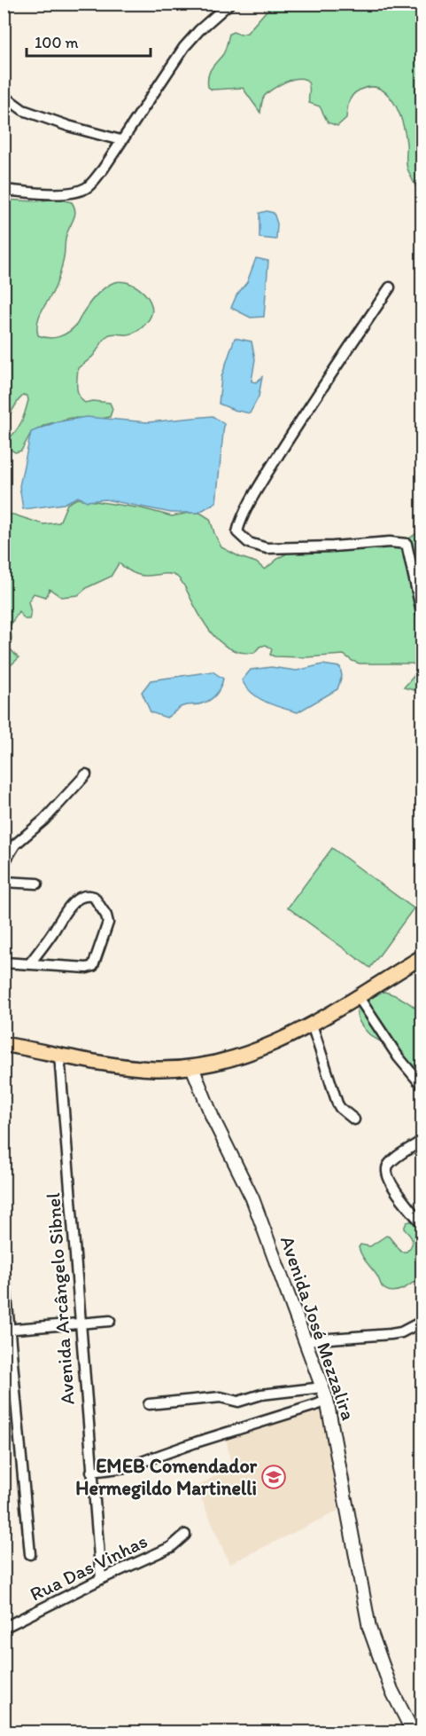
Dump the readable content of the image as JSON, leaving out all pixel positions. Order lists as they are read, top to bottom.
{
  "streets": {
    "main road": ["Avenida José Mezzalira"],
    "street": ["Avenida Arcângelo Sibnel", "Rua Das Vinhas"]
  },
  "crossings": [
    ["Avenida Arcângelo Sibnel", "Rua Das Vinhas"]
  ],
  "places": {
    "school or university": ["EMEB Comendador Hermegildo Martinelli"]
  },
  "scale_bar": "100 m"
}
